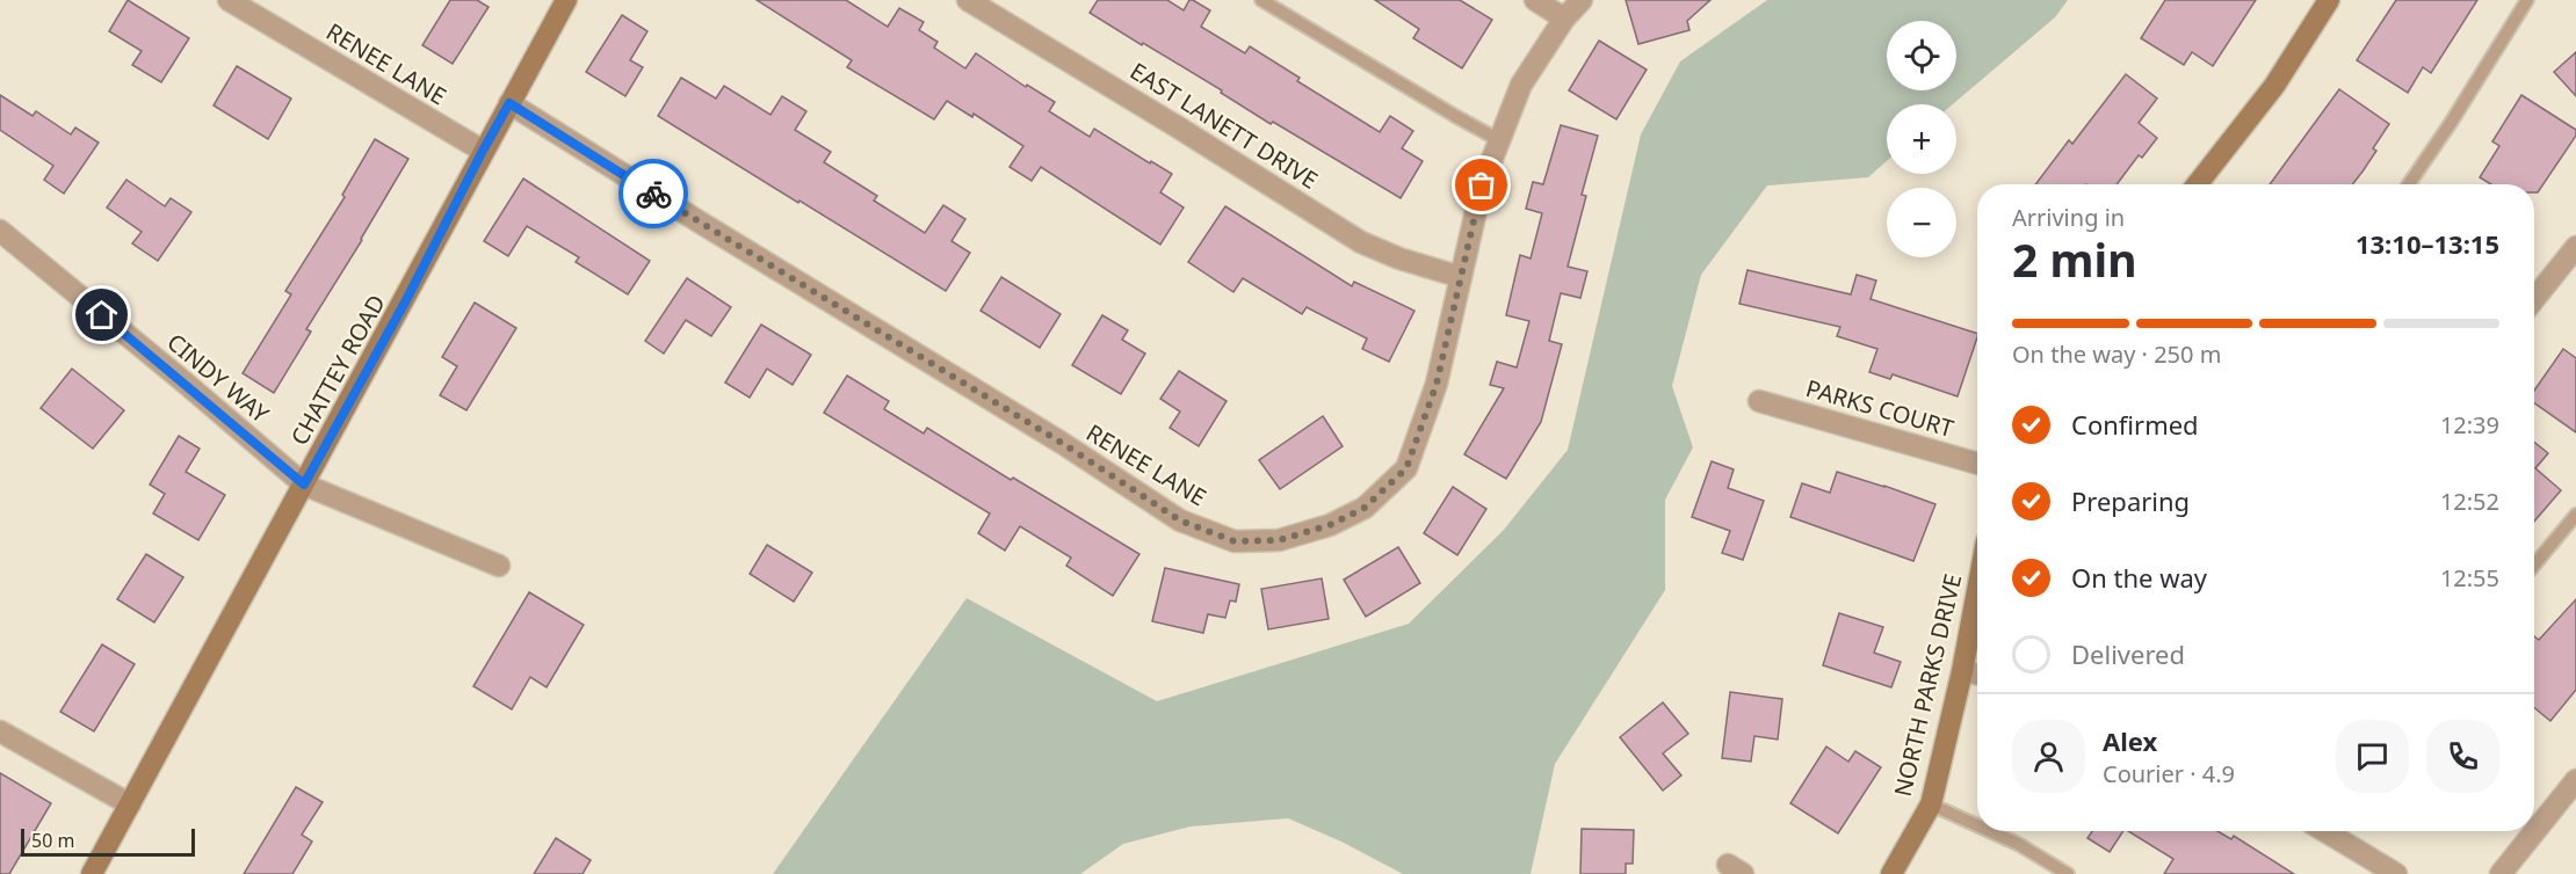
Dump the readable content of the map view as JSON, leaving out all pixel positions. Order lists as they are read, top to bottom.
{
  "streets": {
    "street": [
      "RENEE LANE",
      "EAST LANETT DRIVE",
      "CHATTEY ROAD",
      "CINDY WAY",
      "PARKS COURT",
      "NORTH PARKS DRIVE"
    ]
  },
  "crossings": [
    ["RENEE LANE", "EAST LANETT DRIVE"],
    ["RENEE LANE", "CHATTEY ROAD"],
    ["CHATTEY ROAD", "CINDY WAY"]
  ],
  "scale_bar": "50 m",
  "page": {
    "map_buttons": ["+", "−"],
    "heading": ["2 min", "Arriving in", "13:10–13:15"],
    "panel": ["Alex", "Courier · 4.9"],
    "bar": "On the way · 250 m",
    "list": [
      ["Confirmed", "12:39"],
      ["Preparing", "12:52"],
      ["On the way", "12:55"],
      "Delivered"
    ],
    "scale": "50 m"
  }
}
